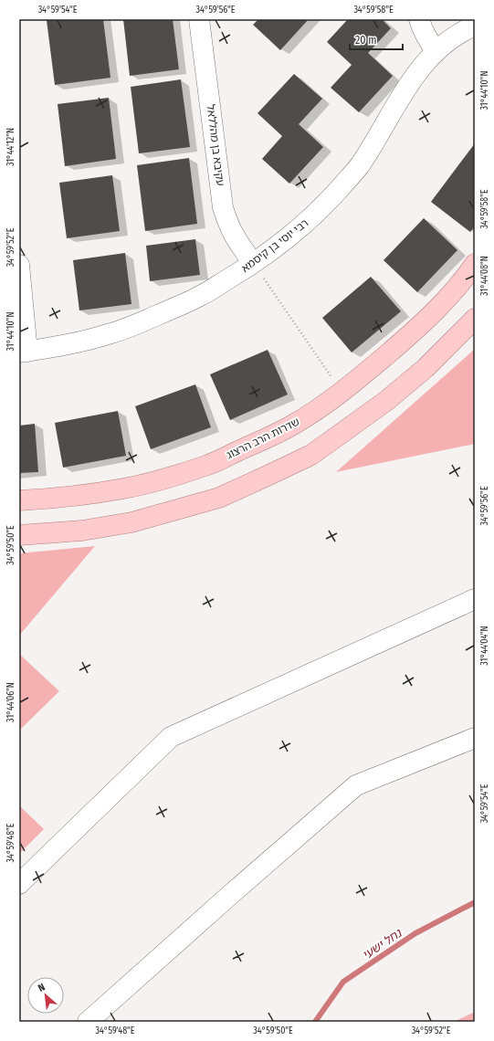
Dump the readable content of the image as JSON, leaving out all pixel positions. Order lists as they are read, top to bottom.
{
  "streets": {
    "main road": ["שדרות הרב הרצוג"],
    "street": ["עקיבא בן מהללאל", "רבי יוסי בן קיסמא"]
  },
  "crossings": [
    ["עקיבא בן מהללאל", "רבי יוסי בן קיסמא"]
  ],
  "water": ["נחל ישעי"],
  "scale_bar": "20 m",
  "north": "top left",
  "coordinates": [
    "34°59'54\"E",
    "34°59'56\"E",
    "34°59'58\"E",
    "31°44'10\"N",
    "31°44'12\"N",
    "34°59'52\"E",
    "31°44'08\"N",
    "34°59'50\"E",
    "31°44'04\"N",
    "31°44'06\"N",
    "34°59'48\"E"
  ]
}
